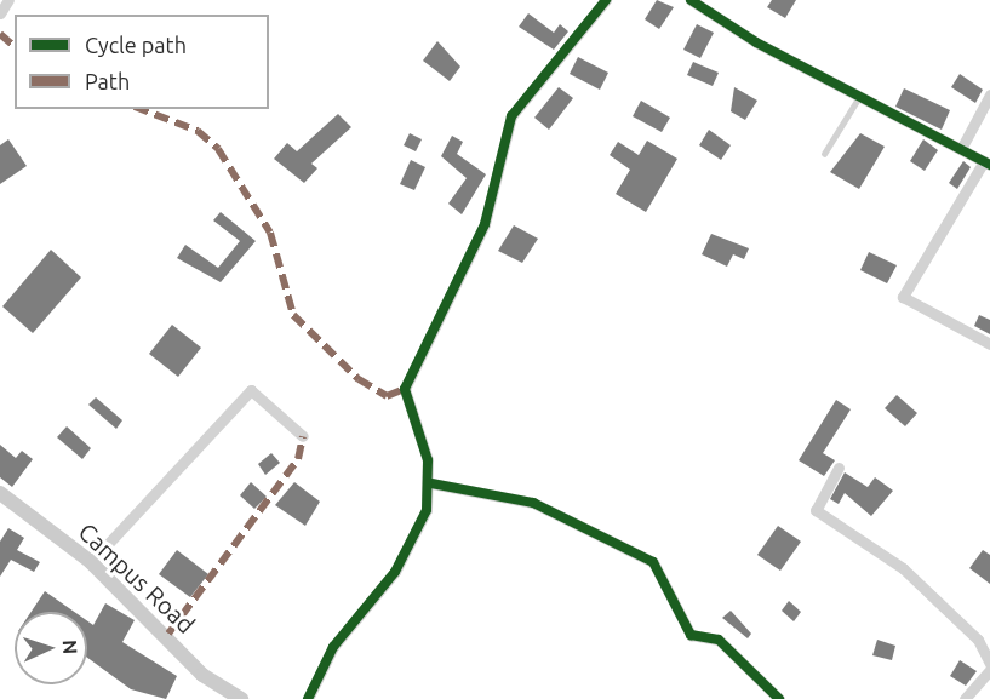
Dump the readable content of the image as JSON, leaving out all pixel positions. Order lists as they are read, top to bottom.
{
  "streets": {
    "street": ["Campus Road"]
  },
  "legend": ["Cycle path", "Path"],
  "north": "right"
}
